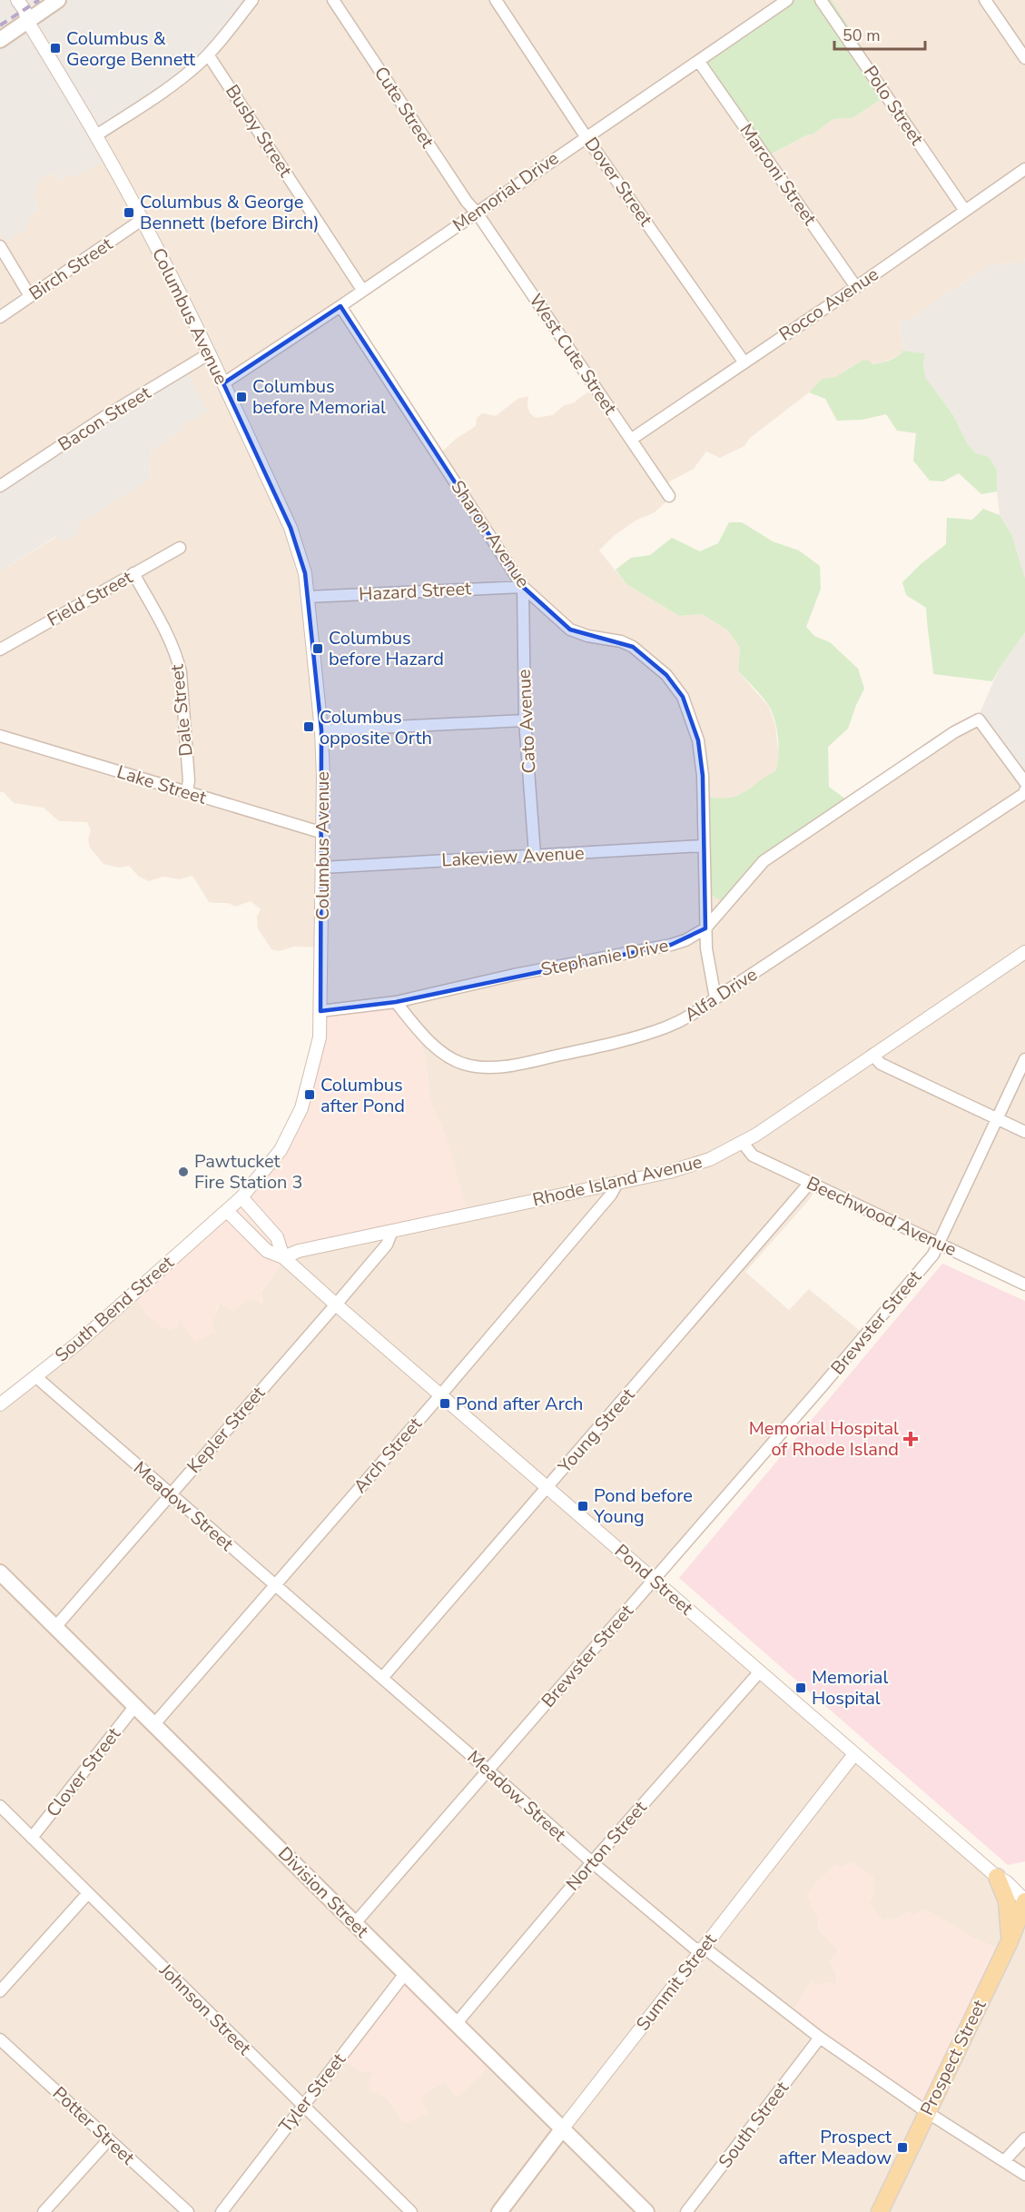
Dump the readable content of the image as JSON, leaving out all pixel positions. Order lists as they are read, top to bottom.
{
  "streets": {
    "main road": ["Division Street", "Summit Street", "Prospect Street"],
    "street": [
      "Polo Street",
      "Cute Street",
      "Busby Street",
      "Marconi Street",
      "Dover Street",
      "Memorial Drive",
      "Birch Street",
      "Rocco Avenue",
      "Columbus Avenue",
      "West Cute Street",
      "Bacon Street",
      "Sharon Avenue",
      "Hazard Street",
      "Field Street",
      "Dale Street",
      "Cato Avenue",
      "Lake Street",
      "Lakeview Avenue",
      "Stephanie Drive",
      "Alfa Drive",
      "Rhode Island Avenue",
      "Beechwood Avenue",
      "South Bend Street",
      "Brewster Street",
      "Kepler Street",
      "Young Street",
      "Arch Street",
      "Meadow Street",
      "Pond Street",
      "Clover Street",
      "Norton Street",
      "Johnson Street",
      "Tyler Street",
      "South Street",
      "Potter Street"
    ]
  },
  "crossings": [
    ["Polo Street", "Rocco Avenue"],
    ["Cute Street", "Memorial Drive"],
    ["Cute Street", "West Cute Street"],
    ["Busby Street", "Memorial Drive"],
    ["Marconi Street", "Memorial Drive"],
    ["Marconi Street", "Rocco Avenue"],
    ["Dover Street", "Memorial Drive"],
    ["Dover Street", "Rocco Avenue"],
    ["Memorial Drive", "Columbus Avenue"],
    ["Memorial Drive", "West Cute Street"],
    ["Memorial Drive", "Sharon Avenue"],
    ["Birch Street", "Columbus Avenue"],
    ["Rocco Avenue", "West Cute Street"],
    ["Columbus Avenue", "Bacon Street"],
    ["Columbus Avenue", "Hazard Street"],
    ["Columbus Avenue", "Lake Street"],
    ["Columbus Avenue", "Lakeview Avenue"],
    ["Columbus Avenue", "Stephanie Drive"],
    ["Columbus Avenue", "South Bend Street"],
    ["Columbus Avenue", "Pond Street"],
    ["Sharon Avenue", "Hazard Street"],
    ["Sharon Avenue", "Cato Avenue"],
    ["Sharon Avenue", "Lakeview Avenue"],
    ["Sharon Avenue", "Stephanie Drive"],
    ["Sharon Avenue", "Alfa Drive"],
    ["Hazard Street", "Cato Avenue"],
    ["Field Street", "Dale Street"],
    ["Dale Street", "Lake Street"],
    ["Cato Avenue", "Lakeview Avenue"],
    ["Stephanie Drive", "Alfa Drive"],
    ["Rhode Island Avenue", "Beechwood Avenue"],
    ["Rhode Island Avenue", "Kepler Street"],
    ["Rhode Island Avenue", "Arch Street"],
    ["Rhode Island Avenue", "Pond Street"],
    ["Beechwood Avenue", "Brewster Street"],
    ["Beechwood Avenue", "Young Street"],
    ["South Bend Street", "Meadow Street"],
    ["South Bend Street", "Pond Street"],
    ["Brewster Street", "Meadow Street"],
    ["Brewster Street", "Pond Street"],
    ["Brewster Street", "Division Street"],
    ["Kepler Street", "Meadow Street"],
    ["Kepler Street", "Pond Street"],
    ["Kepler Street", "Division Street"],
    ["Young Street", "Meadow Street"],
    ["Young Street", "Pond Street"],
    ["Arch Street", "Meadow Street"],
    ["Arch Street", "Pond Street"],
    ["Arch Street", "Division Street"],
    ["Meadow Street", "Norton Street"],
    ["Meadow Street", "Summit Street"],
    ["Meadow Street", "Prospect Street"],
    ["Meadow Street", "South Street"],
    ["Pond Street", "Norton Street"],
    ["Pond Street", "Summit Street"],
    ["Pond Street", "Prospect Street"],
    ["Clover Street", "Division Street"],
    ["Clover Street", "Johnson Street"],
    ["Norton Street", "Division Street"],
    ["Division Street", "Summit Street"],
    ["Division Street", "Tyler Street"],
    ["Johnson Street", "Tyler Street"]
  ],
  "places": {
    "transit": [
      "Columbus & George Bennett",
      "Columbus & George Bennett (before Birch)",
      "Columbus before Memorial",
      "Columbus before Hazard",
      "Columbus opposite Orth",
      "Columbus after Pond",
      "Pond after Arch",
      "Pond before Young",
      "Memorial Hospital",
      "Prospect after Meadow"
    ],
    "other": ["Pawtucket Fire Station 3"],
    "health": ["Memorial Hospital of Rhode Island"]
  },
  "scale_bar": "50 m"
}
